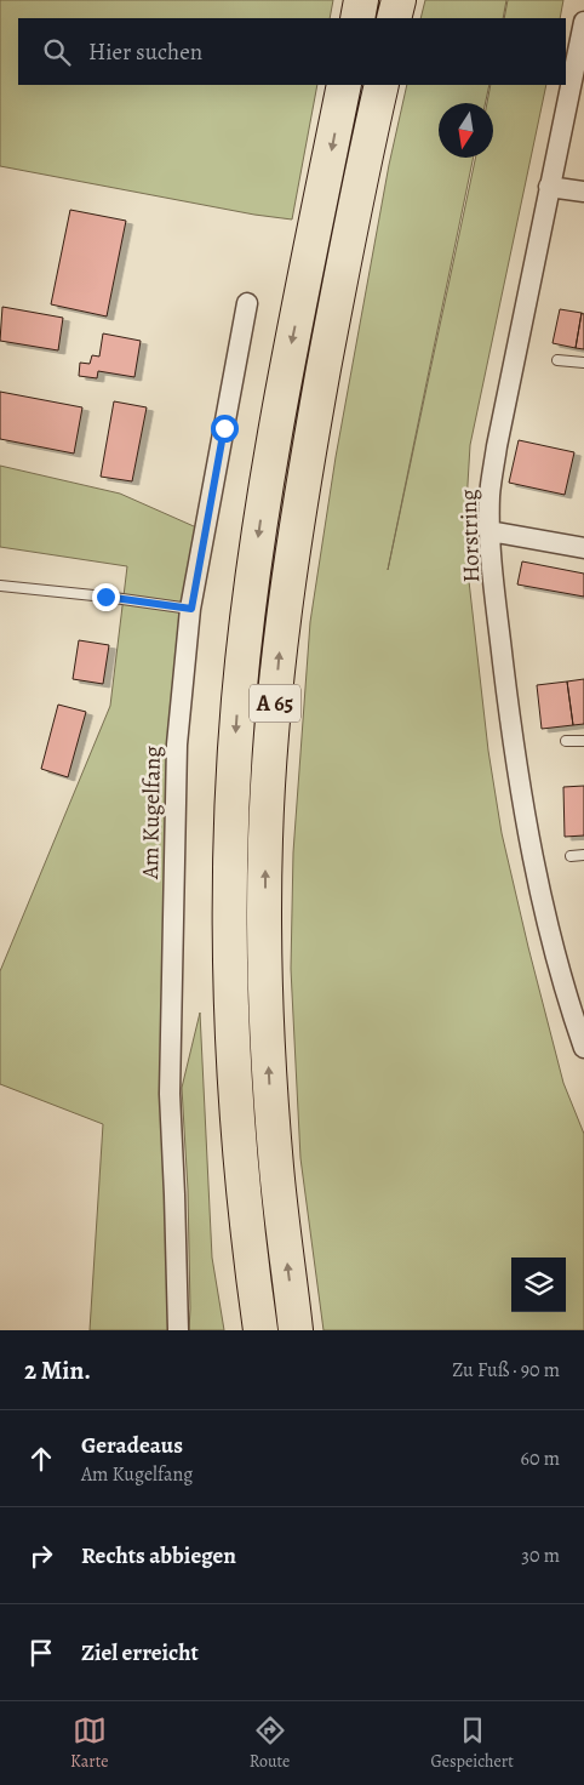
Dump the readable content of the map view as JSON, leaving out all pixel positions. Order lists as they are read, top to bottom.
{
  "streets": {
    "highway": ["A 65"],
    "street": ["Horstring", "Am Kugelfang"]
  },
  "north": "bottom",
  "page": {
    "search": "Hier suchen",
    "heading": ["2 Min.", "Zu Fuß · 90 m"],
    "list": [
      ["Geradeaus", "Am Kugelfang", "60 m"],
      ["Rechts abbiegen", "30 m"],
      "Ziel erreicht"
    ],
    "nav": ["Karte", "Route", "Gespeichert"]
  }
}
